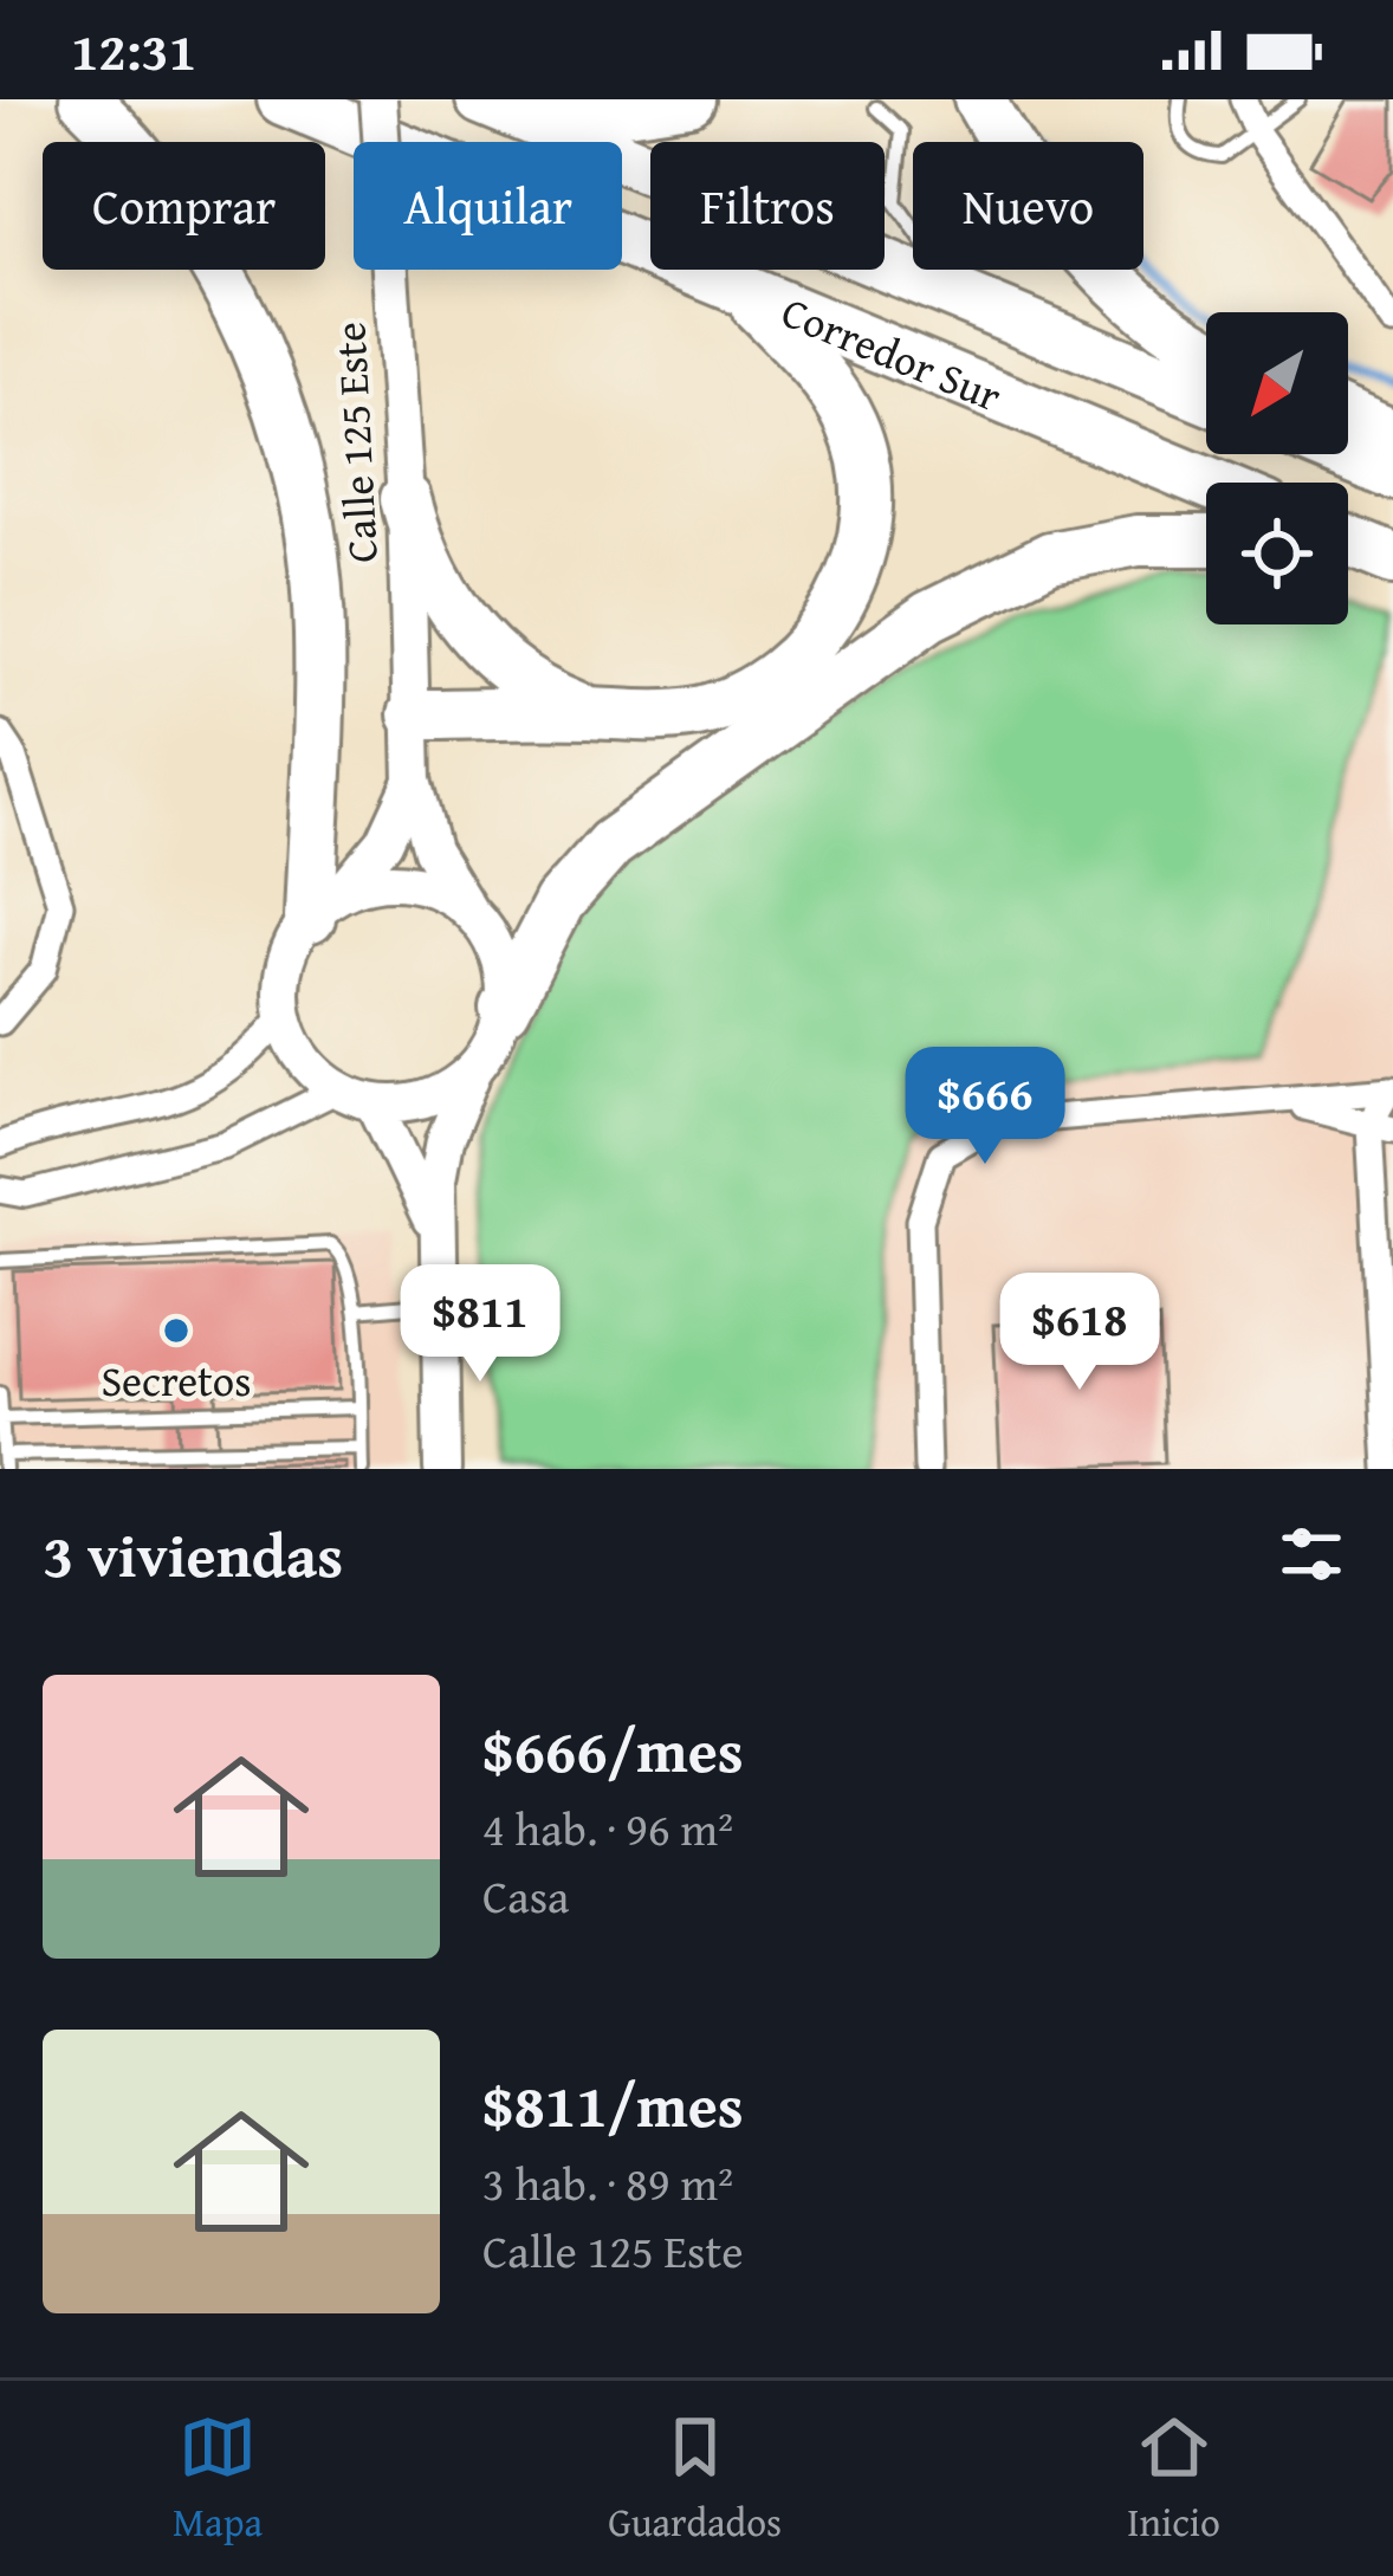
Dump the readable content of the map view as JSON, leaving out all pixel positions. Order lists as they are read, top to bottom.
{
  "streets": {
    "highway": ["Corredor Sur"],
    "main road": ["Calle 125 Este"]
  },
  "places": ["Secretos"],
  "north": "bottom left",
  "page": {
    "status": "12:31",
    "chip": [
      "Comprar",
      "Alquilar",
      "Filtros",
      "Nuevo"
    ],
    "price": ["$666", "$811", "$618"],
    "heading": "3 viviendas",
    "list": [
      {
        "name": "$666/mes",
        "note": "4 hab. · 96 m² · Casa"
      },
      {
        "name": "$811/mes",
        "note": "3 hab. · 89 m² · Calle 125 Este"
      }
    ],
    "tabs": ["Mapa", "Guardados", "Inicio"]
  }
}
